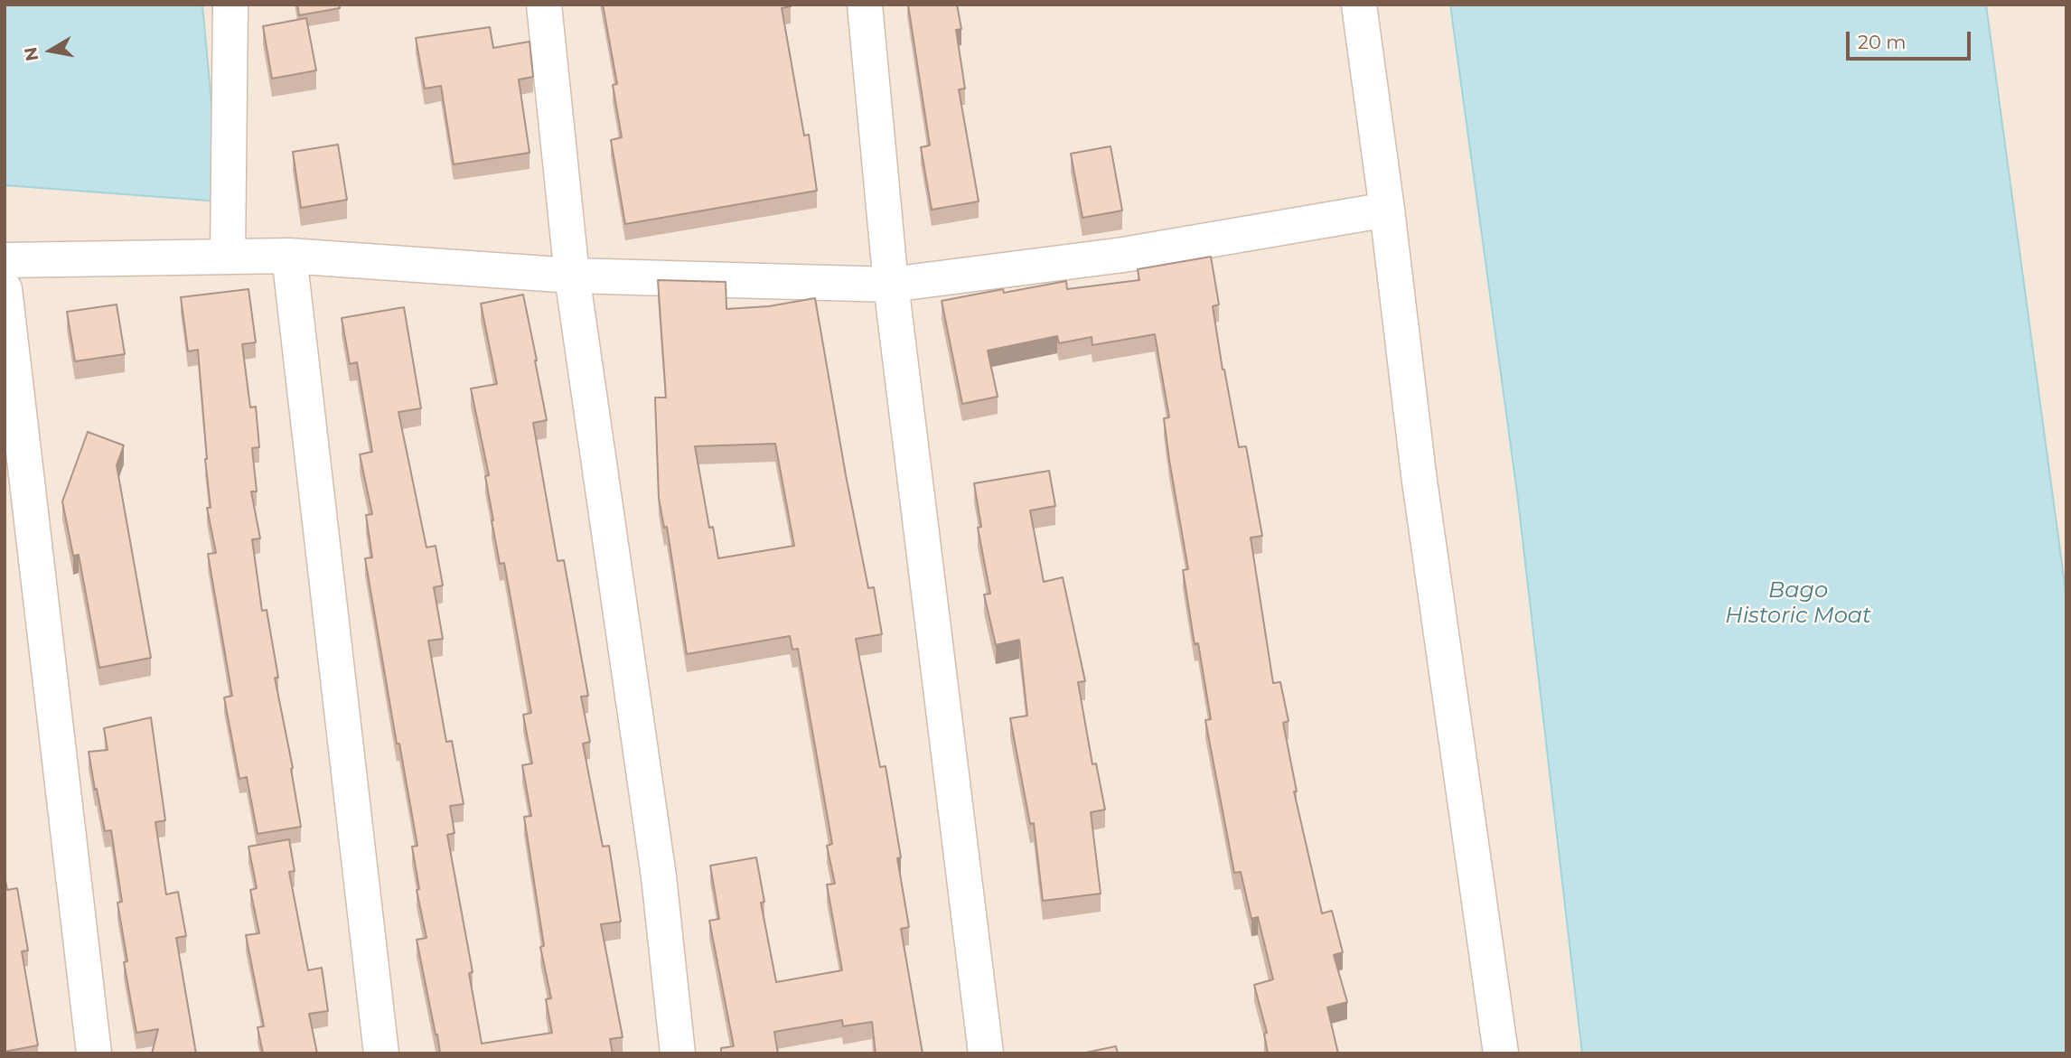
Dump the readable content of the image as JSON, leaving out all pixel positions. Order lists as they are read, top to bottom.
{
  "water": ["Bago Historic Moat"],
  "scale_bar": "20 m",
  "north": "left"
}
